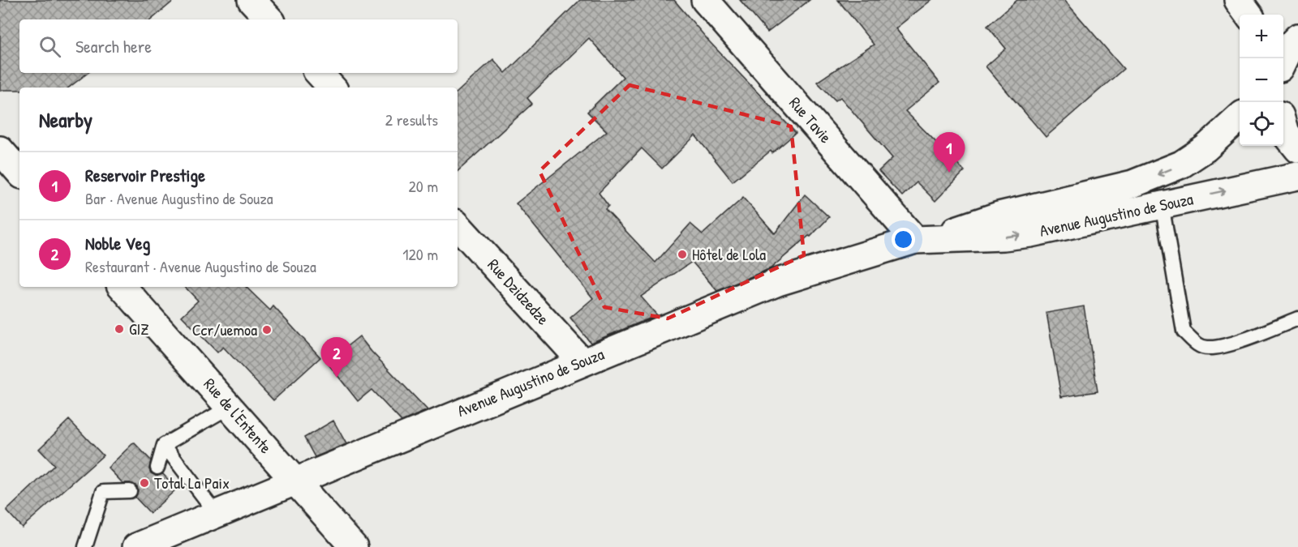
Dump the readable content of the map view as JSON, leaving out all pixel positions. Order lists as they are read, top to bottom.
{
  "streets": {
    "main road": [
      "Rue Tavie",
      "Avenue Augustino de Souza",
      "Rue Dzidzedze",
      "Rue de l'Entente"
    ]
  },
  "crossings": [
    ["Rue Tavie", "Avenue Augustino de Souza"],
    ["Avenue Augustino de Souza", "Rue Dzidzedze"],
    ["Avenue Augustino de Souza", "Rue de l'Entente"]
  ],
  "places": [
    "Hôtel de Lola",
    "GIZ",
    "Ccr/uemoa",
    "Total La Paix"
  ],
  "page": {
    "map_buttons": ["+", "−"],
    "search": "Search here",
    "heading": ["Nearby", "2 results"],
    "pins": ["1", "2"],
    "list": [
      {
        "mark": "1",
        "name": "Reservoir Prestige",
        "note": "Bar · Avenue Augustino de Souza",
        "value": "20 m"
      },
      {
        "mark": "2",
        "name": "Noble Veg",
        "note": "Restaurant · Avenue Augustino de Souza",
        "value": "120 m"
      }
    ]
  }
}
